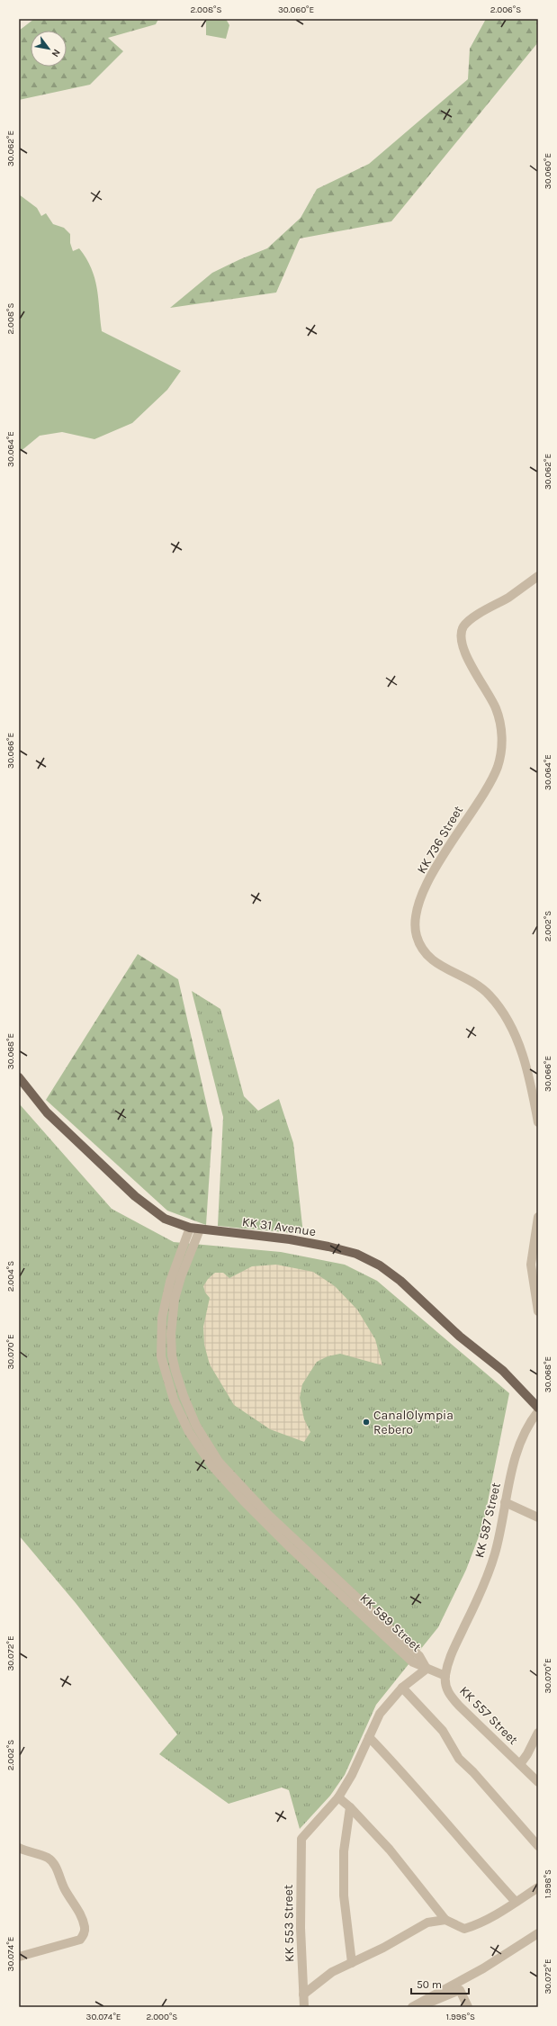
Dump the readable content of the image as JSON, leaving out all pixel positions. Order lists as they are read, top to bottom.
{
  "streets": {
    "main road": ["KK 31 Avenue"],
    "street": [
      "KK 736 Street",
      "KK 587 Street",
      "KK 589 Street",
      "KK 557 Street",
      "KK 553 Street"
    ]
  },
  "crossings": [
    ["KK 31 Avenue", "KK 589 Street"],
    ["KK 587 Street", "KK 557 Street"]
  ],
  "places": ["CanalOlympia Rebero"],
  "scale_bar": "50 m",
  "north": "bottom right",
  "coordinates": [
    "2.008°S",
    "30.060°E",
    "2.006°S",
    "30.062°E",
    "30.064°E",
    "30.066°E",
    "2.002°S",
    "30.068°E",
    "2.004°S",
    "30.070°E",
    "30.072°E",
    "1.998°S",
    "30.074°E",
    "2.000°S"
  ]
}
